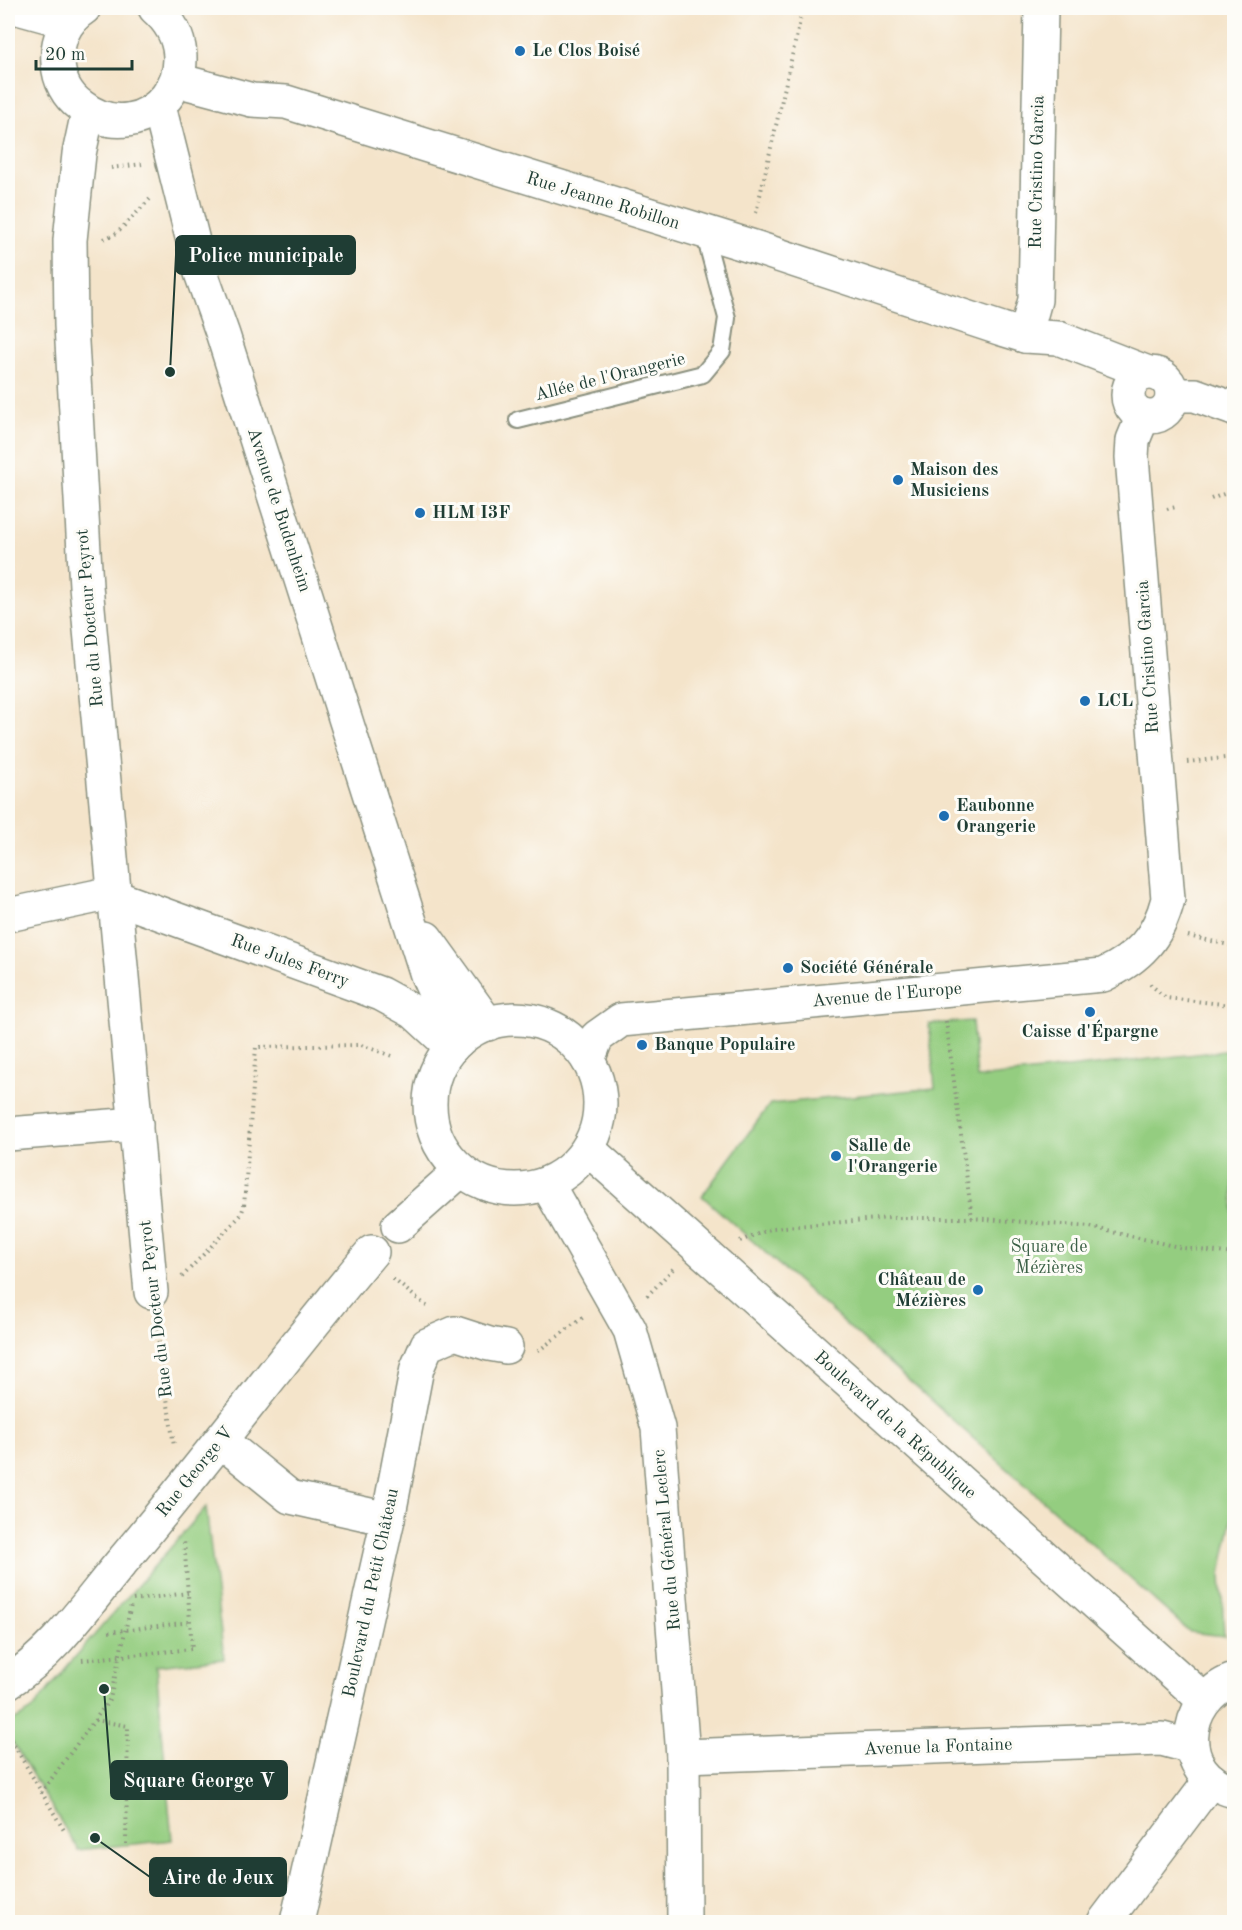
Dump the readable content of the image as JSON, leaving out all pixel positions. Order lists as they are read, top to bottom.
{
  "streets": {
    "street": [
      "Rue Cristino Garcia",
      "Rue Jeanne Robillon",
      "Avenue de Budenheim",
      "Rue du Docteur Peyrot",
      "Rue Jules Ferry",
      "Avenue de l'Europe",
      "Boulevard de la République",
      "Rue George V",
      "Rue du Général Leclerc",
      "Boulevard du Petit Château",
      "Avenue la Fontaine"
    ],
    "lane": ["Allée de l'Orangerie"]
  },
  "crossings": [
    ["Rue Cristino Garcia", "Rue Jeanne Robillon"],
    ["Rue Cristino Garcia", "Avenue de l'Europe"],
    ["Rue Jeanne Robillon", "Allée de l'Orangerie"],
    ["Rue Jeanne Robillon", "Avenue de Budenheim"],
    ["Avenue de Budenheim", "Rue Jules Ferry"],
    ["Avenue de Budenheim", "Avenue de l'Europe"],
    ["Avenue de Budenheim", "Boulevard de la République"],
    ["Avenue de Budenheim", "Rue du Général Leclerc"],
    ["Rue du Docteur Peyrot", "Rue Jules Ferry"],
    ["Rue du Docteur Peyrot", "Rue George V"],
    ["Rue Jules Ferry", "Avenue de l'Europe"],
    ["Rue Jules Ferry", "Boulevard de la République"],
    ["Rue Jules Ferry", "Rue du Général Leclerc"],
    ["Avenue de l'Europe", "Boulevard de la République"],
    ["Avenue de l'Europe", "Rue du Général Leclerc"],
    ["Boulevard de la République", "Rue du Général Leclerc"],
    ["Rue du Général Leclerc", "Avenue la Fontaine"]
  ],
  "parks": ["Square de Mézières"],
  "places": [
    "Le Clos Boisé",
    "Police municipale",
    "Maison des Musiciens",
    "HLM I3F",
    "LCL",
    "Eaubonne Orangerie",
    "Société Générale",
    "Caisse d'Épargne",
    "Banque Populaire",
    "Salle de l'Orangerie",
    "Château de Mézières",
    "Square George V",
    "Aire de Jeux"
  ],
  "scale_bar": "20 m"
}
